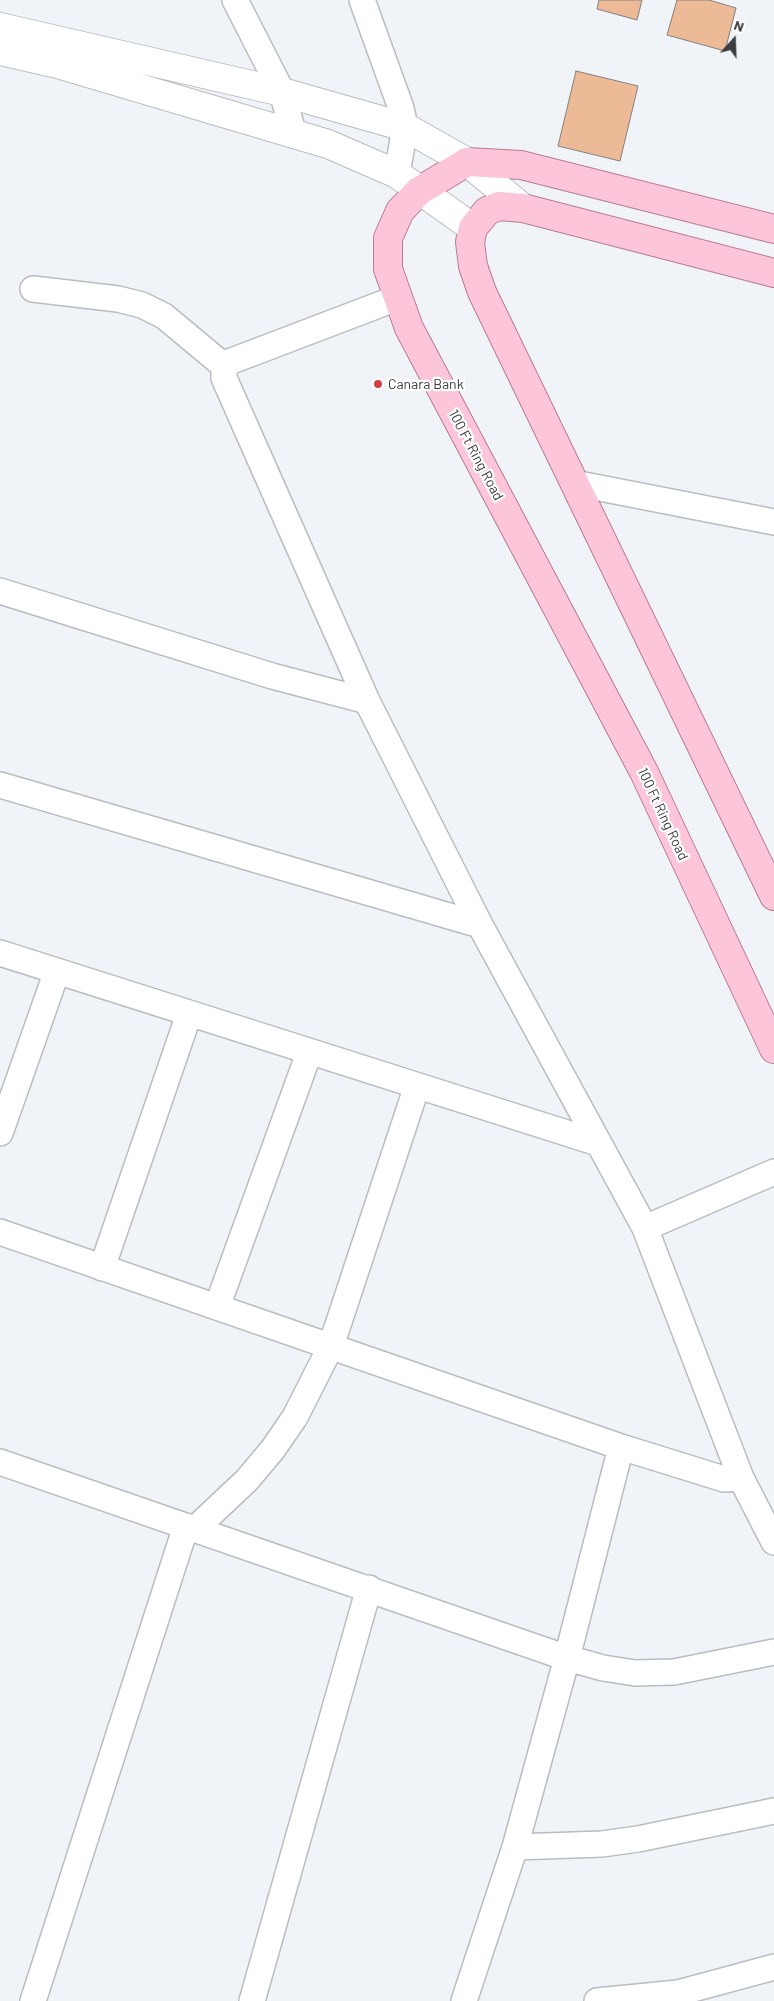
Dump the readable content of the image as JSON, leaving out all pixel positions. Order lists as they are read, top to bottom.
{
  "streets": {
    "main road": ["100 Ft Ring Road"]
  },
  "places": ["Canara Bank"],
  "north": "top"
}
